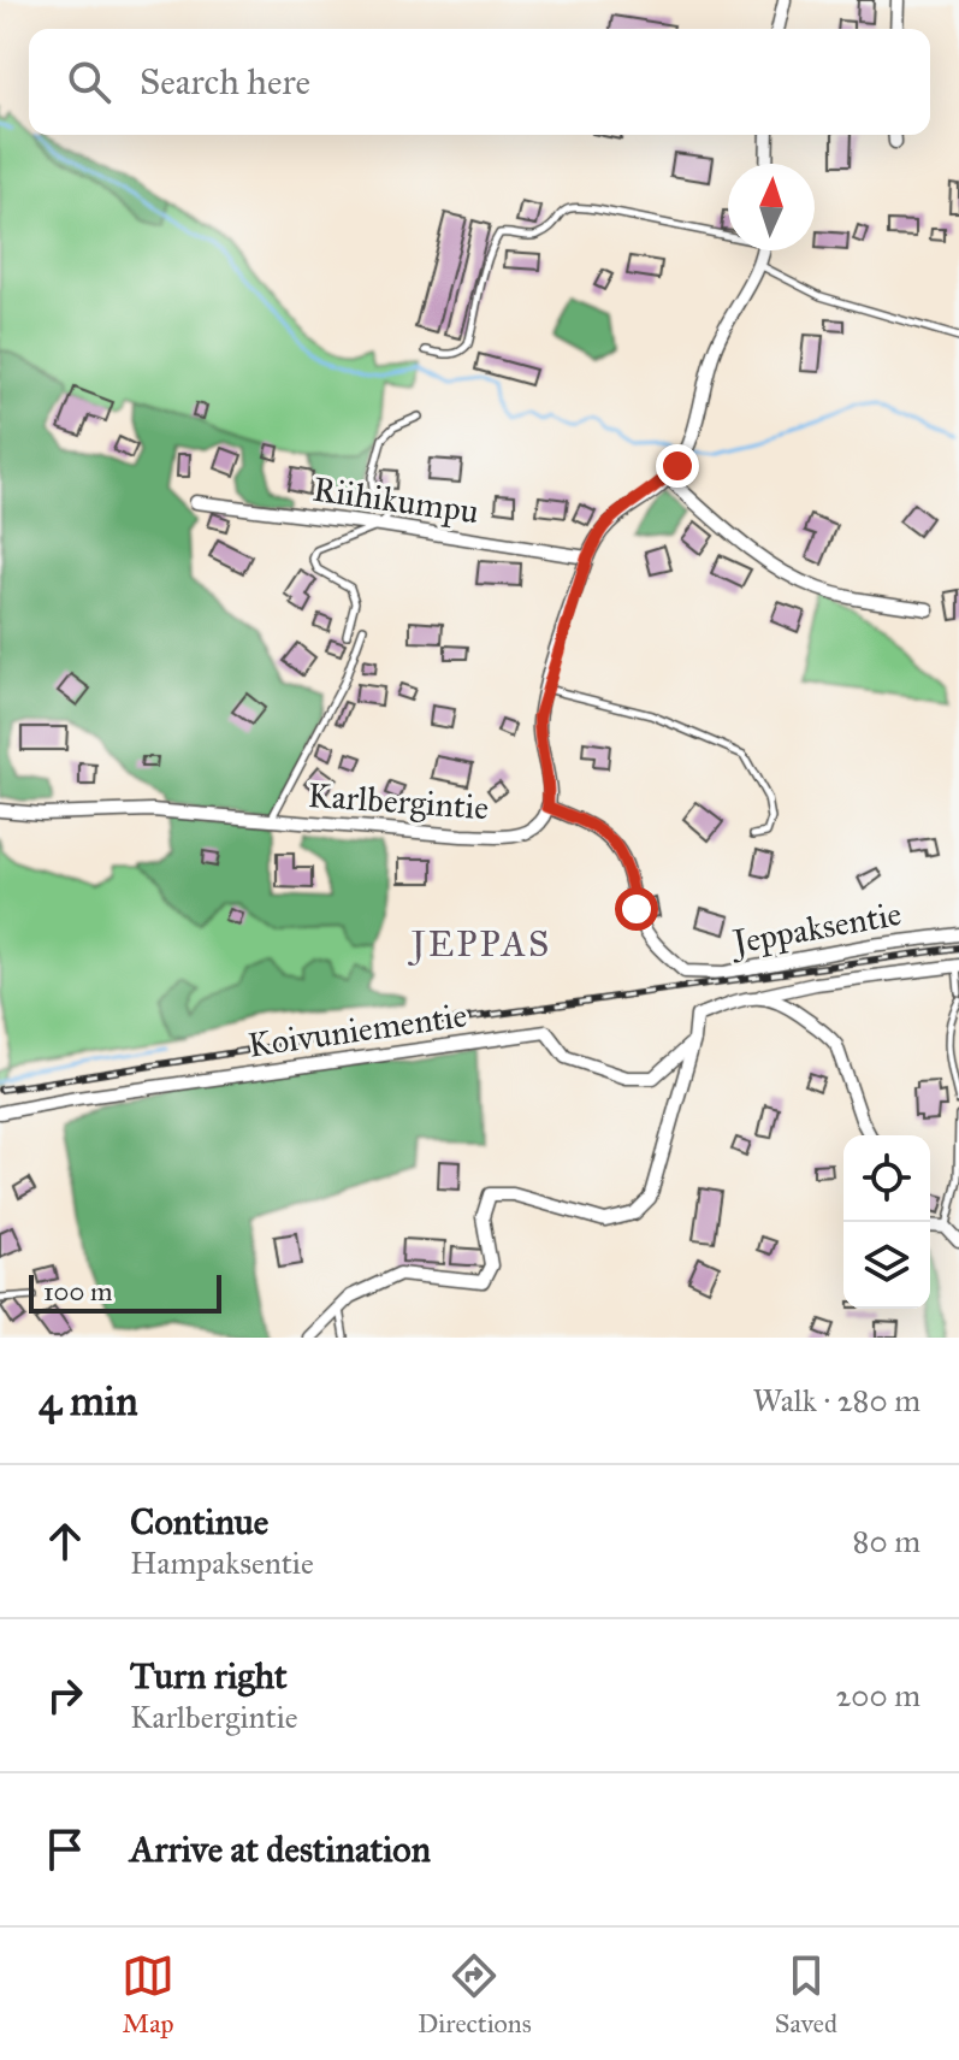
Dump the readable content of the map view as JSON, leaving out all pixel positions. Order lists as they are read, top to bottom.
{
  "streets": {
    "street": [
      "Riihikumpu",
      "Karlbergintie",
      "Jeppaksentie",
      "Koivuniementie"
    ]
  },
  "crossings": [
    ["Karlbergintie", "Jeppaksentie"]
  ],
  "districts": ["JEPPAS"],
  "scale_bar": "100 m",
  "north": "top",
  "page": {
    "search": "Search here",
    "scale": "100 m",
    "heading": ["4 min", "Walk · 280 m"],
    "list": [
      ["Continue", "Hampaksentie", "80 m"],
      ["Turn right", "Karlbergintie", "200 m"],
      "Arrive at destination"
    ],
    "nav": ["Map", "Directions", "Saved"]
  }
}
